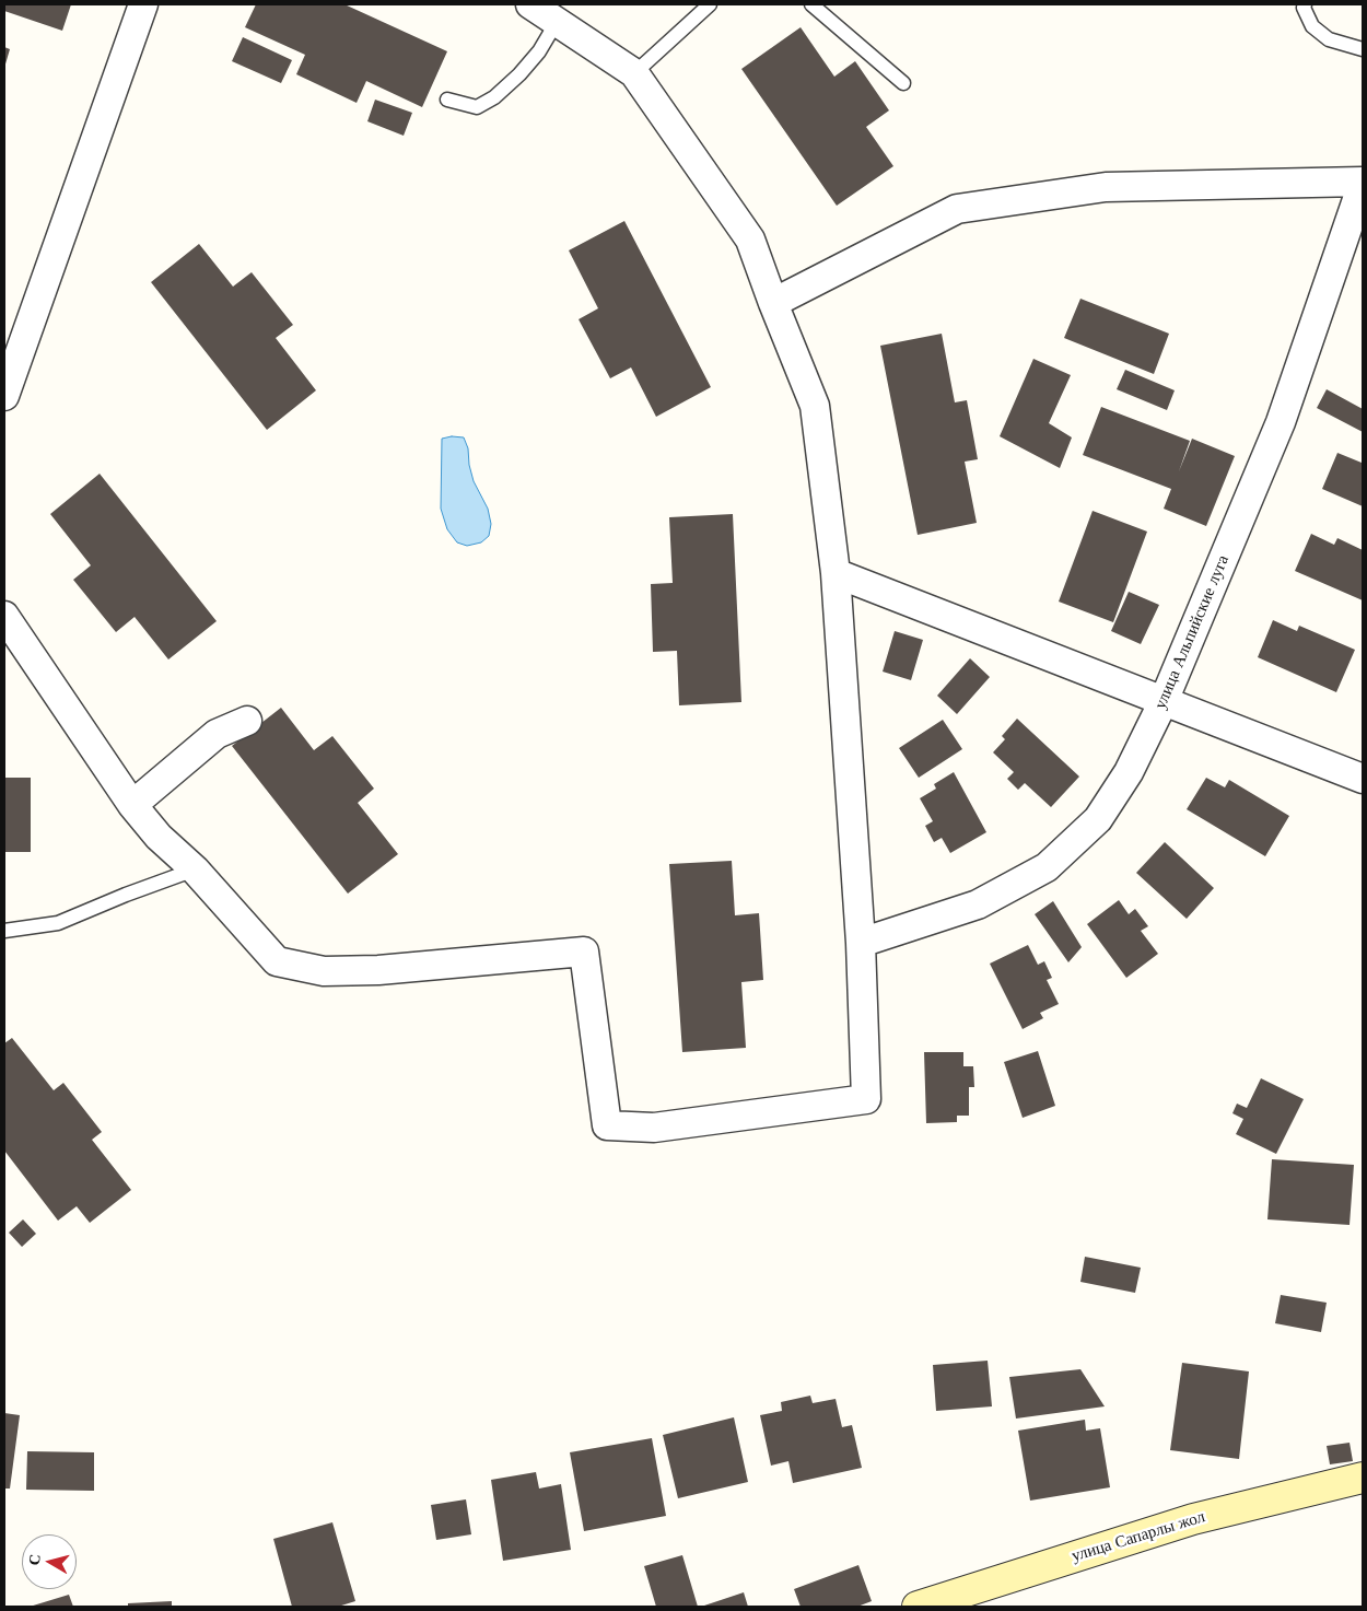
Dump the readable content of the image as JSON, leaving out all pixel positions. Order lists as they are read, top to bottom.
{
  "streets": {
    "street": ["улица Альпийские луга", "улица Сапарлы жол"]
  },
  "north": "left"
}
